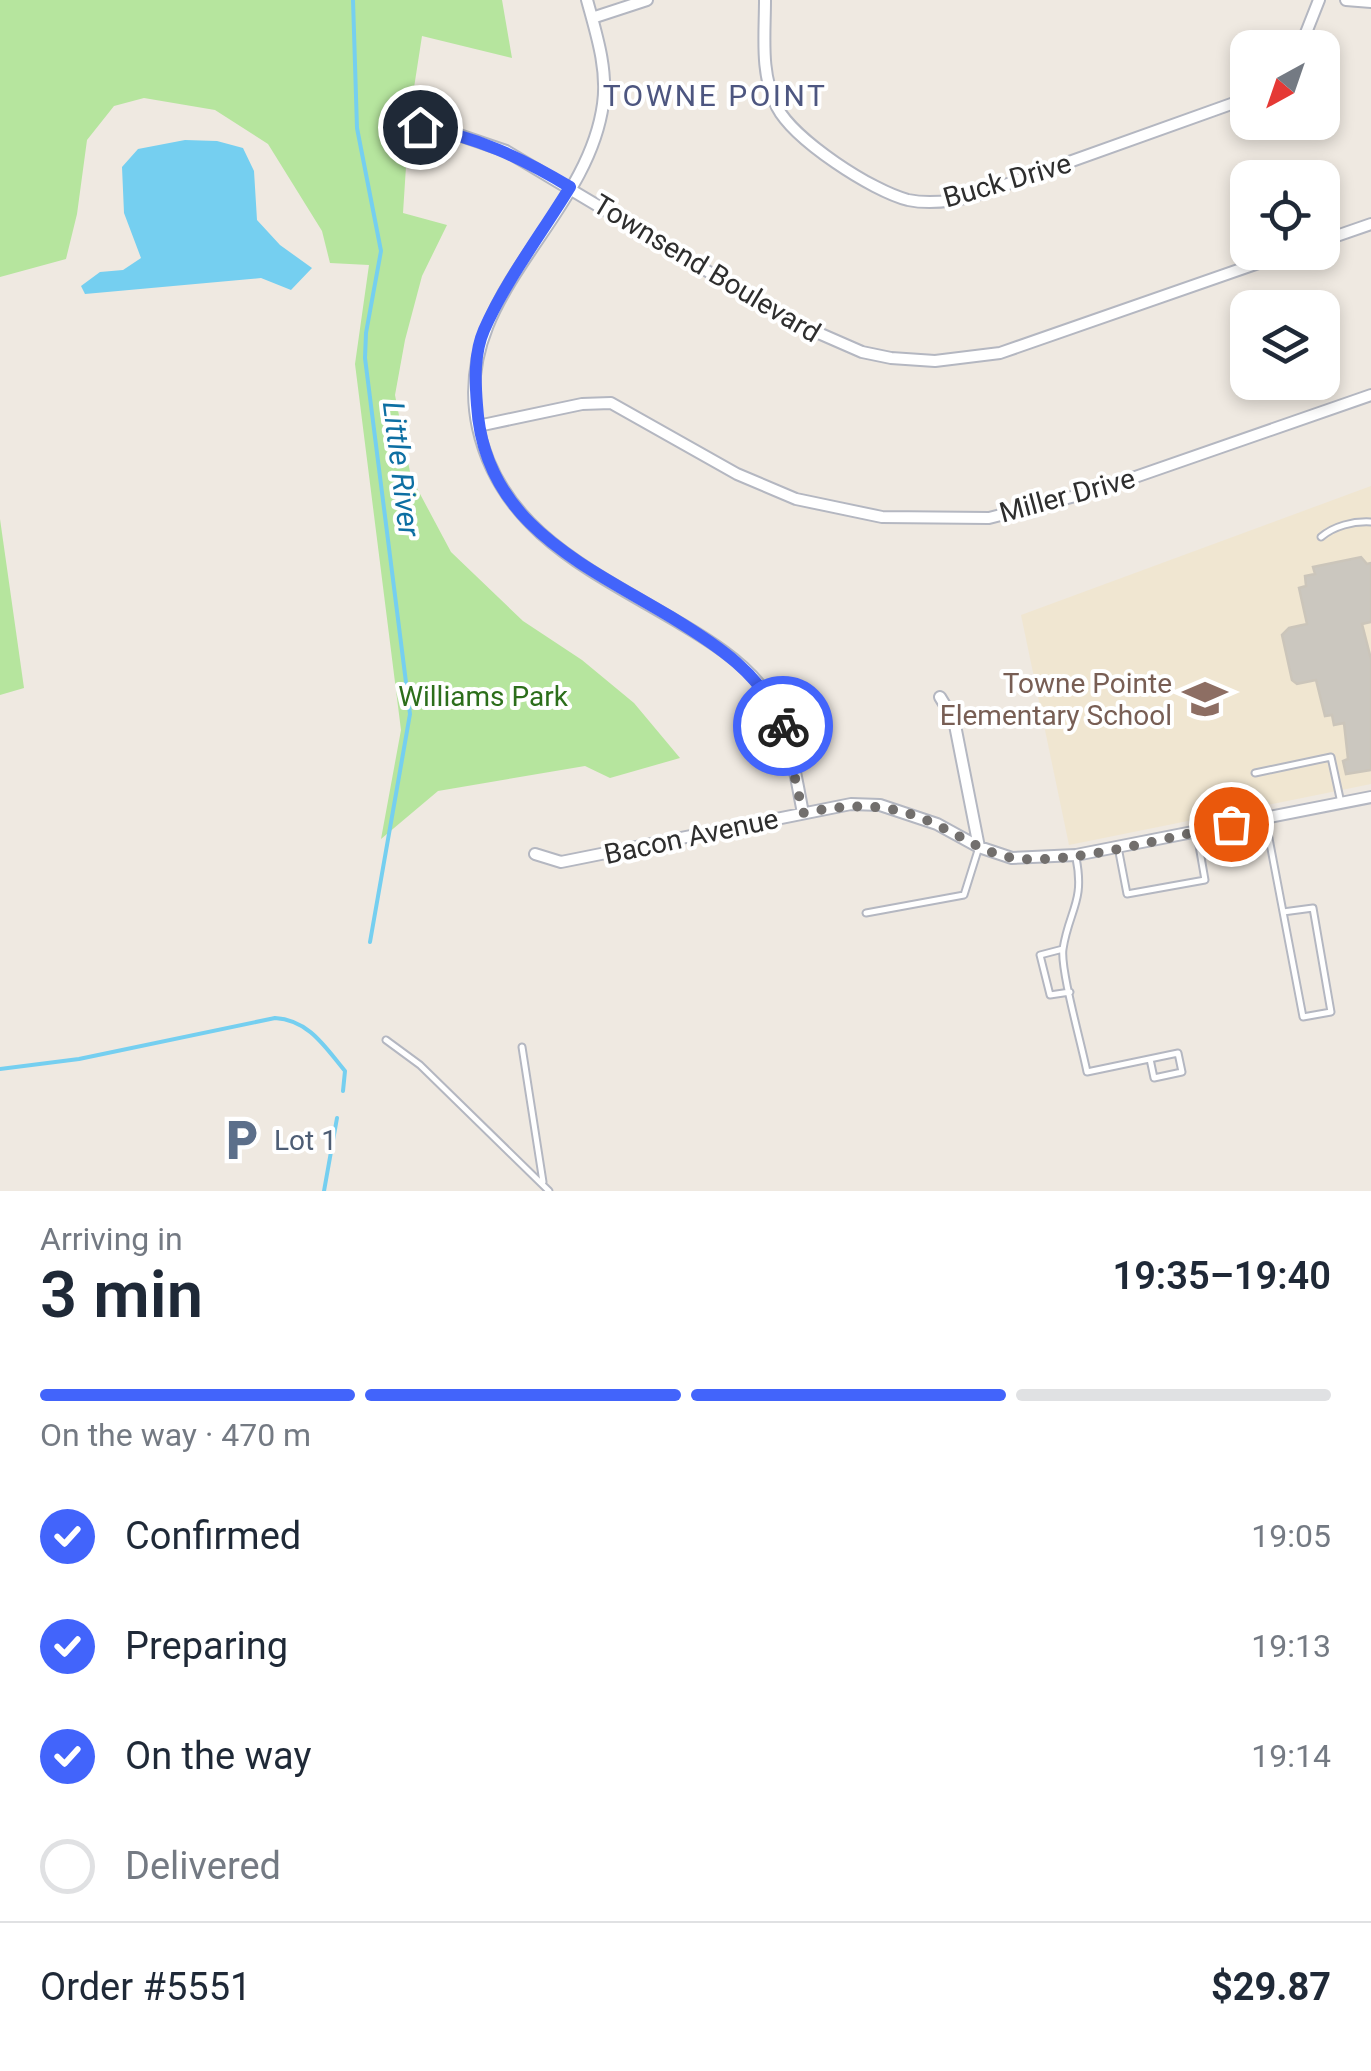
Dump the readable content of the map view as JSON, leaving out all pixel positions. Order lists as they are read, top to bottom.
{
  "streets": {
    "street": [
      "Buck Drive",
      "Townsend Boulevard",
      "Miller Drive",
      "Bacon Avenue"
    ]
  },
  "districts": ["TOWNE POINT"],
  "water": ["Little River"],
  "parks": ["Williams Park"],
  "places": {
    "school or university": ["Towne Pointe Elementary School"],
    "parking": ["Lot 1"]
  },
  "north": "bottom left",
  "page": {
    "heading": ["3 min", "Arriving in", "19:35–19:40"],
    "panel": ["Order #5551", "$29.87"],
    "bar": "On the way · 470 m",
    "list": [
      ["Confirmed", "19:05"],
      ["Preparing", "19:13"],
      ["On the way", "19:14"],
      "Delivered"
    ]
  }
}
